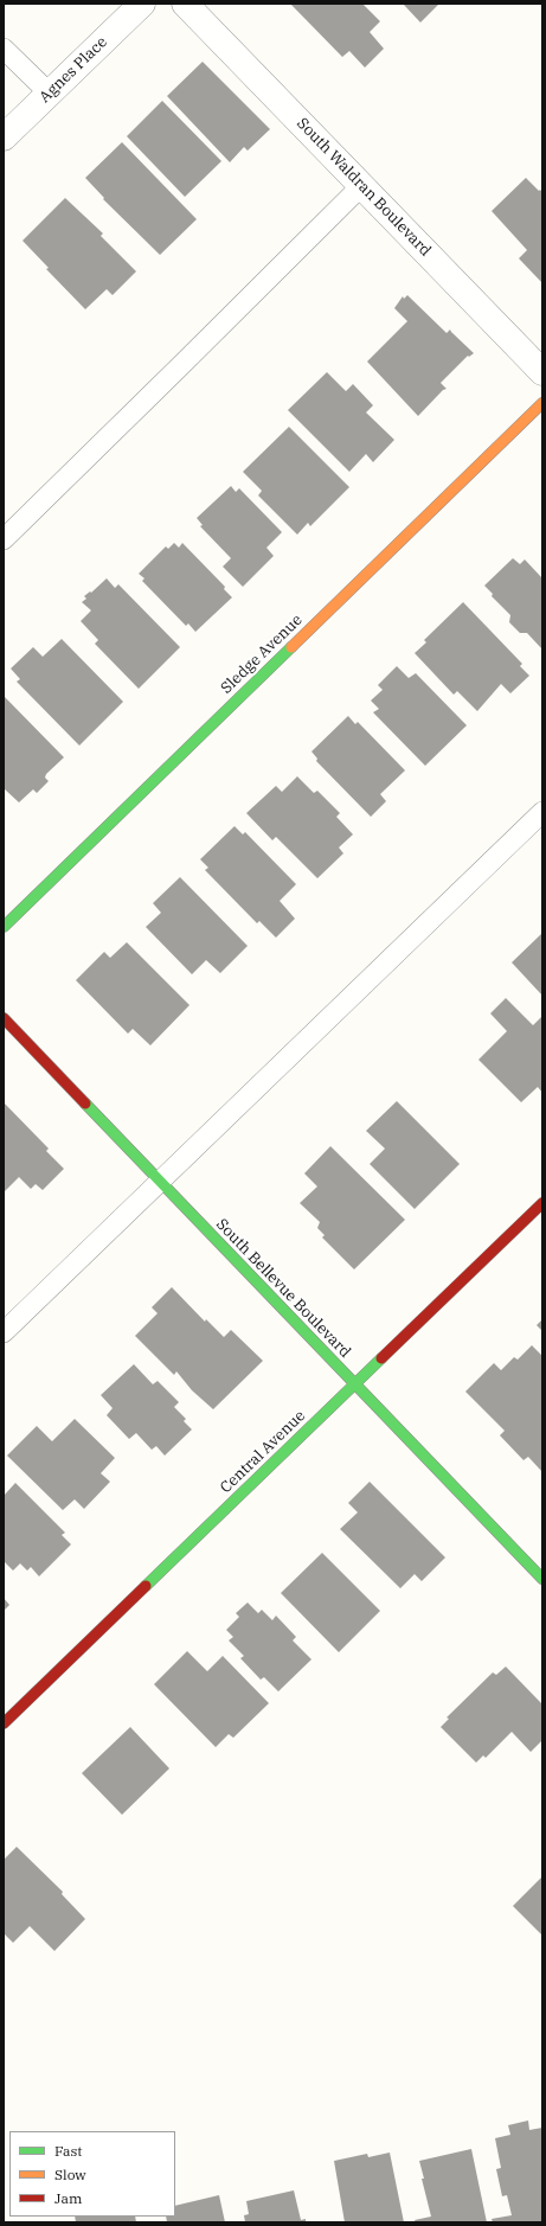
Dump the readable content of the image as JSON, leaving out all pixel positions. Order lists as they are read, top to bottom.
{
  "streets": {
    "street": [
      "Agnes Place",
      "South Waldran Boulevard",
      "Sledge Avenue",
      "South Bellevue Boulevard",
      "Central Avenue"
    ]
  },
  "crossings": [
    ["South Bellevue Boulevard", "Central Avenue"]
  ],
  "legend": ["Fast", "Slow", "Jam"]
}
